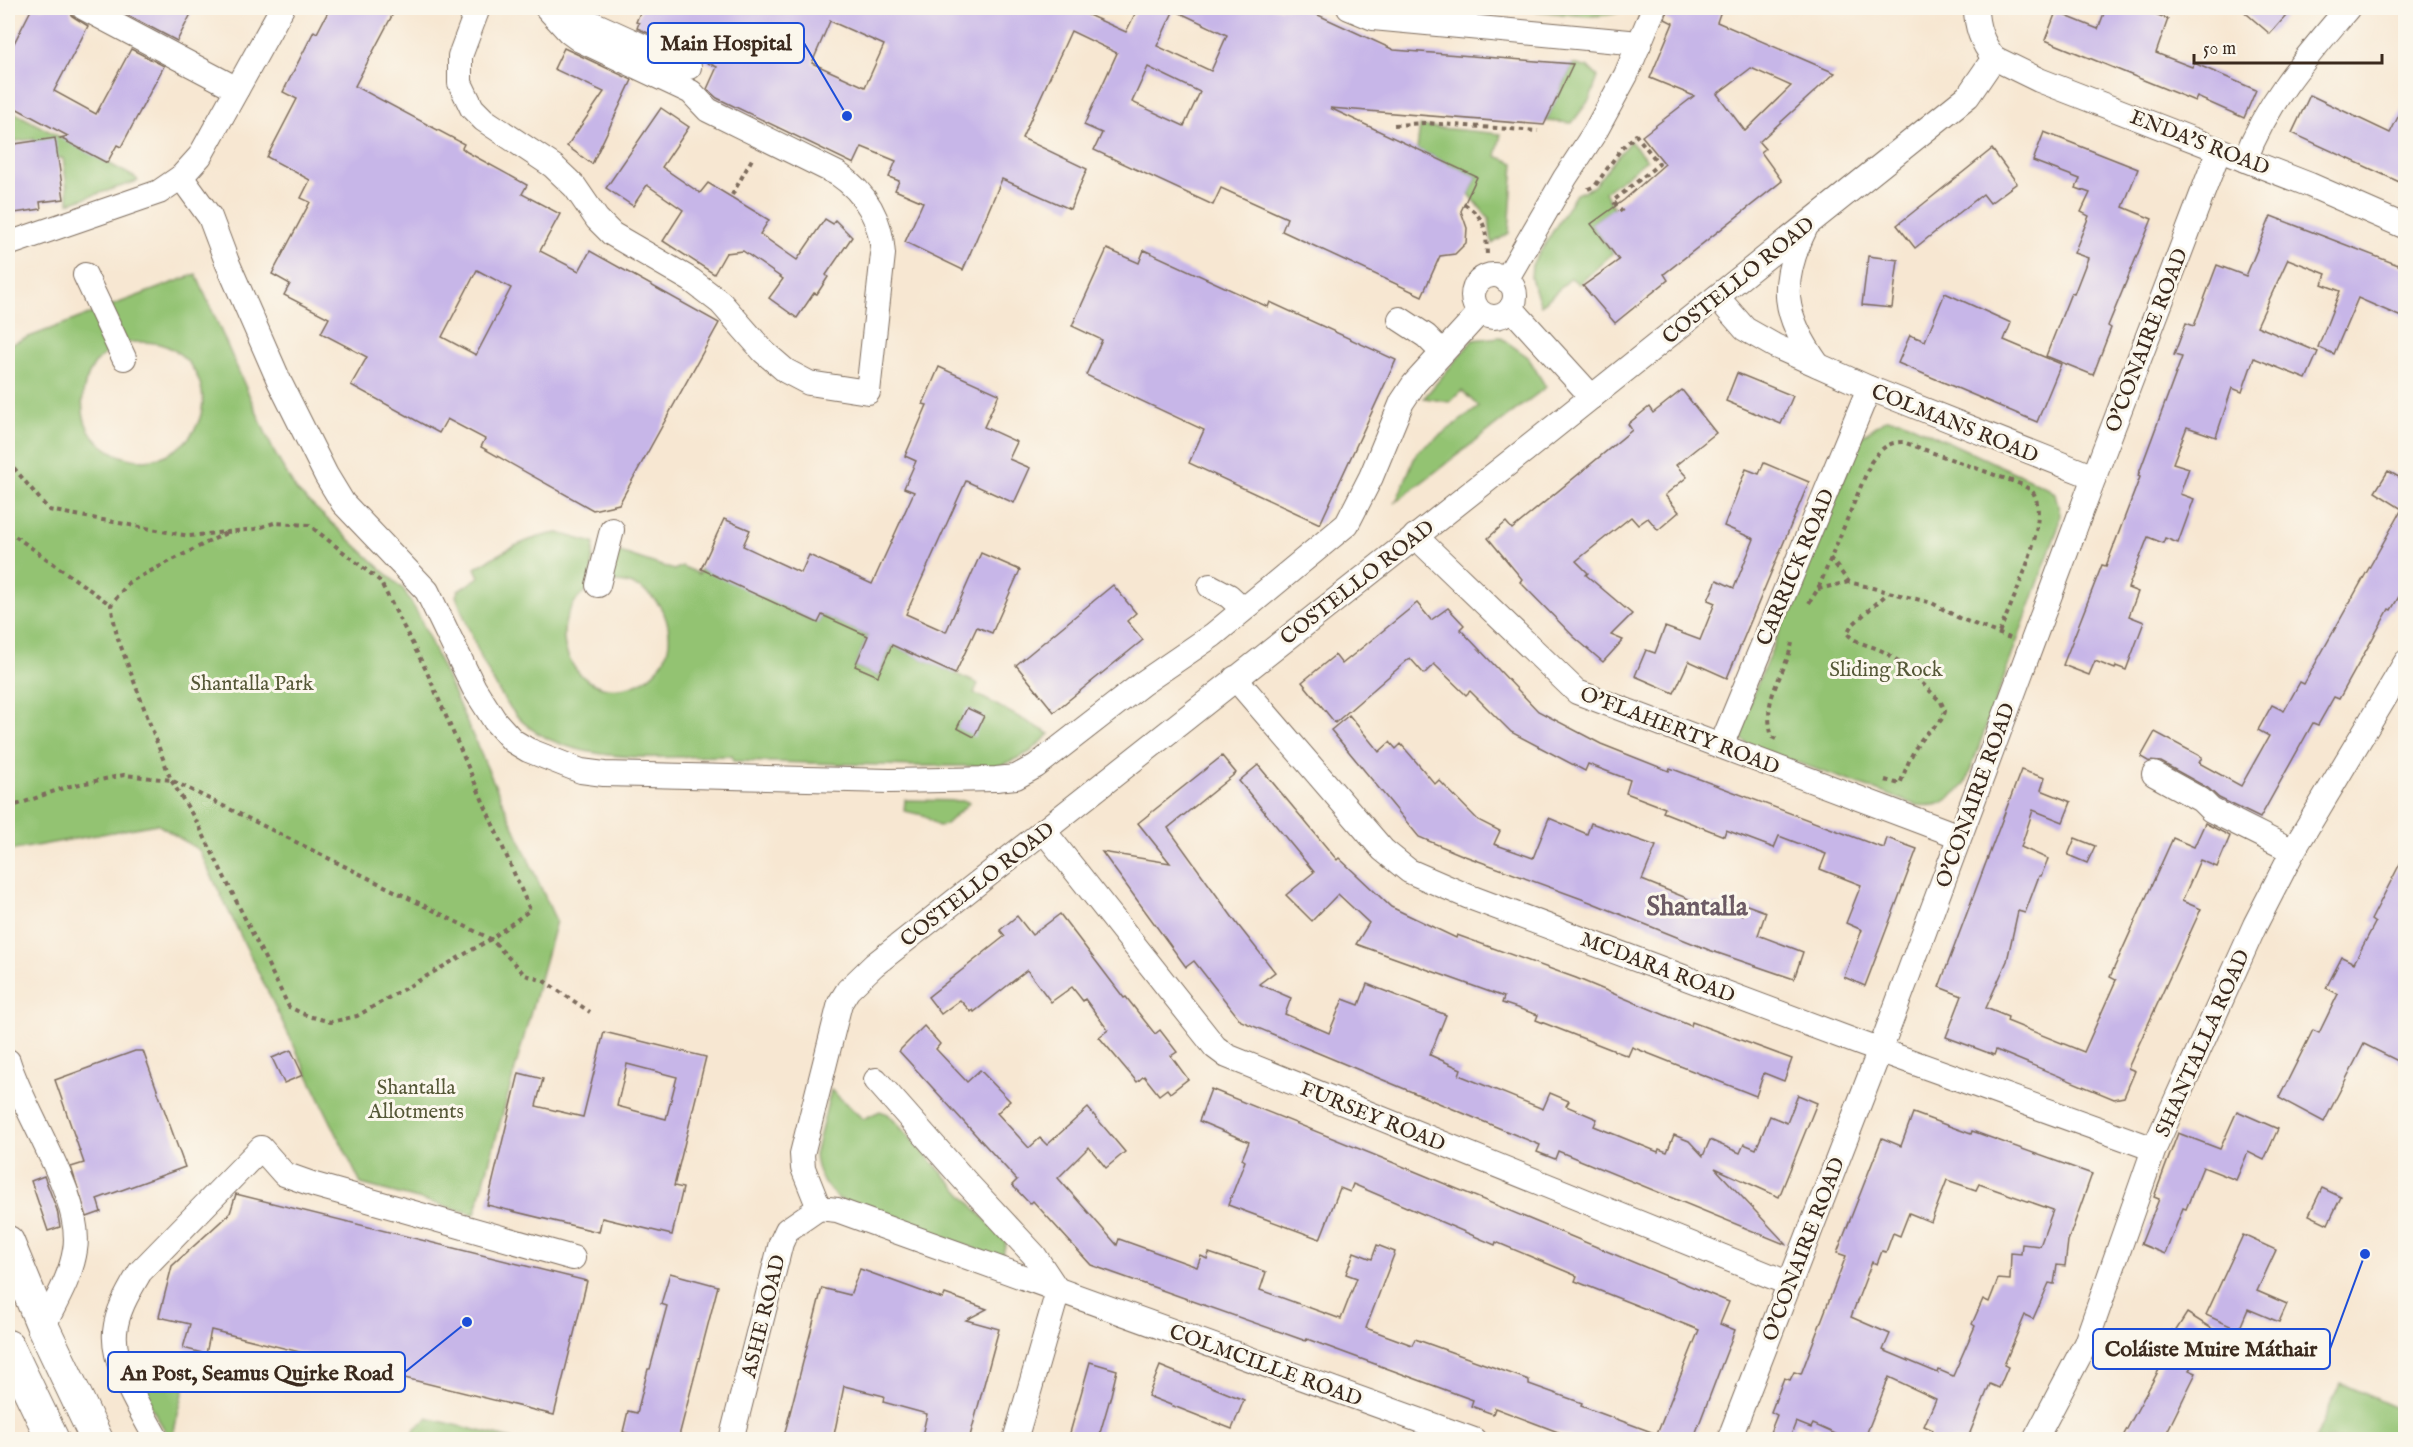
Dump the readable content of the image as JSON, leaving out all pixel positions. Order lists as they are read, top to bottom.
{
  "streets": {
    "street": [
      "ENDA'S ROAD",
      "COSTELLO ROAD",
      "O'CONAIRE ROAD",
      "COLMANS ROAD",
      "CARRICK ROAD",
      "O'FLAHERTY ROAD",
      "MCDARA ROAD",
      "SHANTALLA ROAD",
      "FURSEY ROAD",
      "ASHE ROAD",
      "COLMCILLE ROAD"
    ]
  },
  "crossings": [
    ["ENDA'S ROAD", "COSTELLO ROAD"],
    ["ENDA'S ROAD", "O'CONAIRE ROAD"],
    ["COSTELLO ROAD", "COLMANS ROAD"],
    ["COSTELLO ROAD", "O'FLAHERTY ROAD"],
    ["COSTELLO ROAD", "MCDARA ROAD"],
    ["COSTELLO ROAD", "FURSEY ROAD"],
    ["COSTELLO ROAD", "ASHE ROAD"],
    ["COSTELLO ROAD", "COLMCILLE ROAD"],
    ["O'CONAIRE ROAD", "COLMANS ROAD"],
    ["O'CONAIRE ROAD", "O'FLAHERTY ROAD"],
    ["O'CONAIRE ROAD", "MCDARA ROAD"],
    ["O'CONAIRE ROAD", "FURSEY ROAD"],
    ["COLMANS ROAD", "CARRICK ROAD"],
    ["CARRICK ROAD", "O'FLAHERTY ROAD"],
    ["MCDARA ROAD", "SHANTALLA ROAD"],
    ["ASHE ROAD", "COLMCILLE ROAD"]
  ],
  "districts": ["Shantalla"],
  "parks": ["Sliding Rock", "Shantalla Park", "Shantalla Allotments"],
  "places": ["Main Hospital", "Coláiste Muire Máthair", "An Post, Seamus Quirke Road"],
  "scale_bar": "50 m"
}
